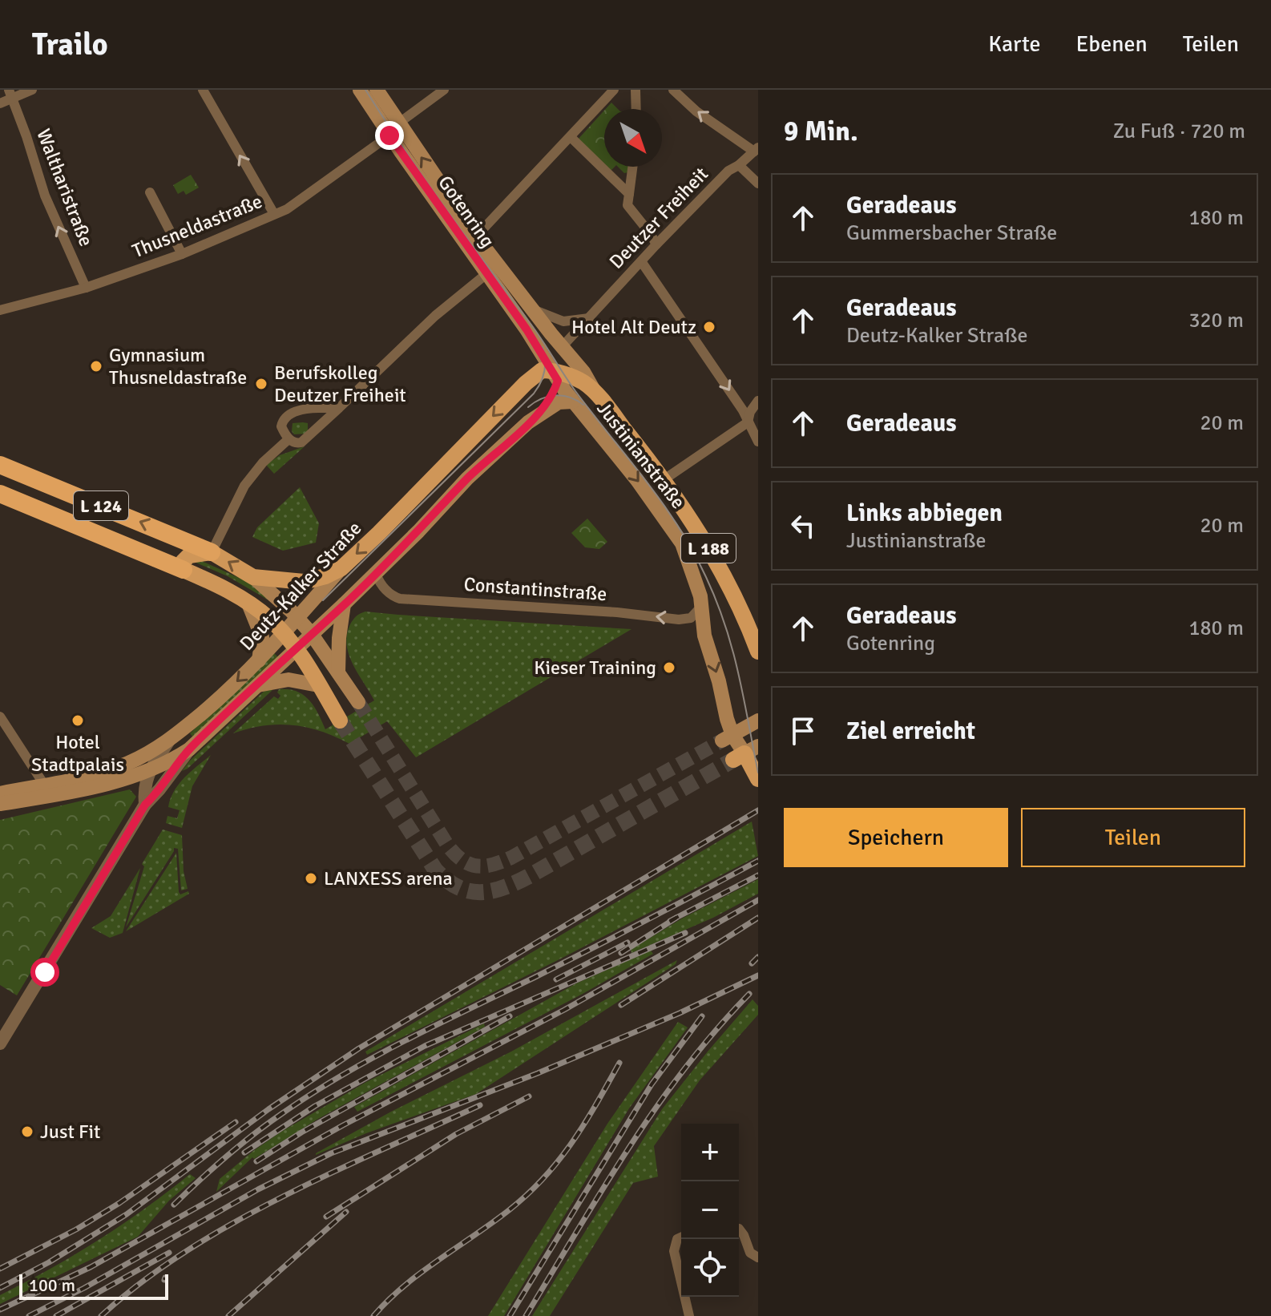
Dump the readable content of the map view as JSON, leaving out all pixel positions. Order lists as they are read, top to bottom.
{
  "streets": {
    "highway": ["L 124"],
    "main road": [
      "Gotenring",
      "Justinianstraße",
      "L 188",
      "Deutz-Kalker Straße"
    ],
    "street": [
      "Waltharistraße",
      "Deutzer Freiheit",
      "Thusneldastraße",
      "Constantinstraße"
    ]
  },
  "crossings": [
    ["Waltharistraße", "Thusneldastraße"],
    ["Gotenring", "Deutzer Freiheit"],
    ["Gotenring", "Thusneldastraße"],
    ["Gotenring", "Justinianstraße"],
    ["Deutzer Freiheit", "Justinianstraße"],
    ["Justinianstraße", "L 188"],
    ["Justinianstraße", "Deutz-Kalker Straße"],
    ["Justinianstraße", "Constantinstraße"],
    ["L 124", "Deutz-Kalker Straße"],
    ["Deutz-Kalker Straße", "Constantinstraße"]
  ],
  "one_way": ["Waltharistraße", "Constantinstraße"],
  "places": [
    "Hotel Alt Deutz",
    "Gymnasium Thusneldastraße",
    "Berufskolleg Deutzer Freiheit",
    "Kieser Training",
    "Hotel Stadtpalais",
    "LANXESS arena",
    "Just Fit"
  ],
  "scale_bar": "100 m",
  "north": "bottom right",
  "page": {
    "header": "Trailo",
    "nav": ["Karte", "Ebenen", "Teilen"],
    "heading": ["9 Min.", "Zu Fuß · 720 m"],
    "list": [
      ["Geradeaus", "Gummersbacher Straße", "180 m"],
      ["Geradeaus", "Deutz-Kalker Straße", "320 m"],
      ["Geradeaus", "20 m"],
      ["Links abbiegen", "Justinianstraße", "20 m"],
      ["Geradeaus", "Gotenring", "180 m"],
      "Ziel erreicht"
    ],
    "buttons": ["Speichern", "Teilen"],
    "map_buttons": ["+", "−"],
    "scale": "100 m"
  }
}
